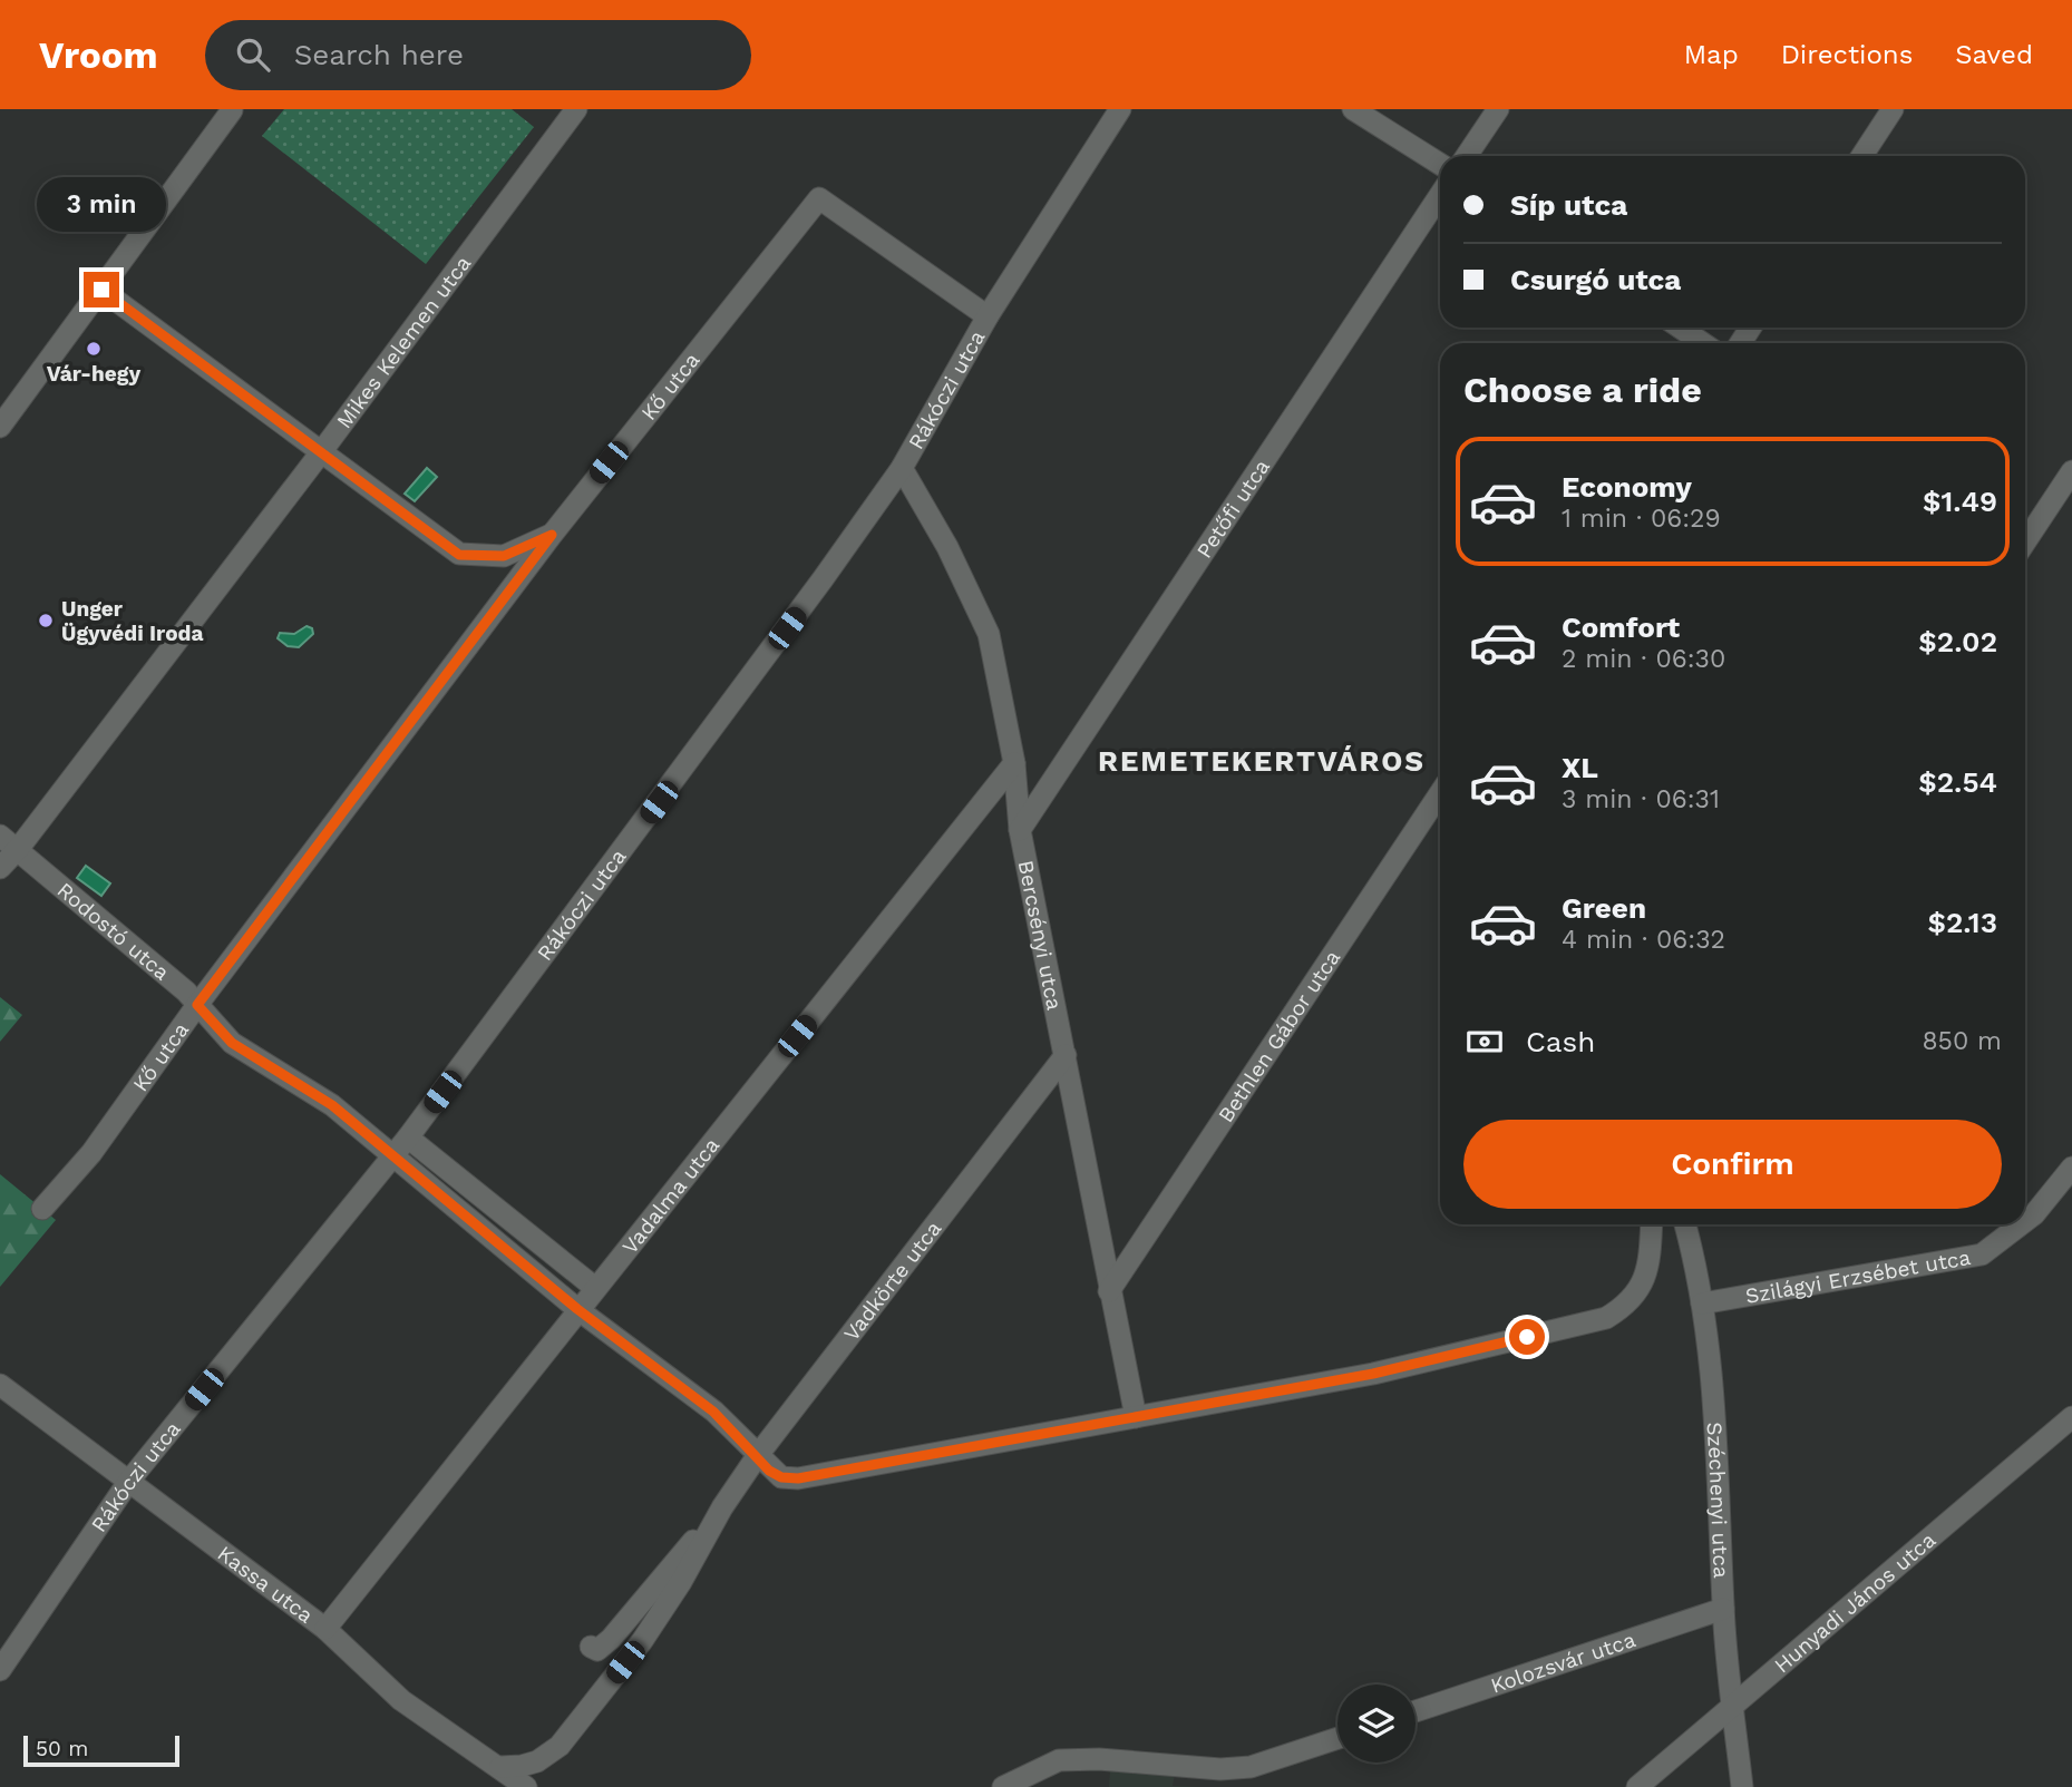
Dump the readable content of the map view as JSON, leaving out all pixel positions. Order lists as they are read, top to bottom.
{
  "streets": {
    "street": [
      "Mikes Kelemen utca",
      "Kő utca",
      "Rákóczi utca",
      "Petőfi utca",
      "Rodostó utca",
      "Bercsényi utca",
      "Bethlen Gábor utca",
      "Vadalma utca",
      "Szilágyi Erzsébet utca",
      "Vadkörte utca",
      "Széchenyi utca",
      "Kassa utca",
      "Hunyadi János utca",
      "Kolozsvár utca"
    ]
  },
  "crossings": [
    ["Mikes Kelemen utca", "Rodostó utca"],
    ["Kő utca", "Rákóczi utca"],
    ["Kő utca", "Rodostó utca"],
    ["Rákóczi utca", "Rodostó utca"],
    ["Rákóczi utca", "Bercsényi utca"],
    ["Rákóczi utca", "Kassa utca"],
    ["Petőfi utca", "Bercsényi utca"],
    ["Rodostó utca", "Vadalma utca"],
    ["Rodostó utca", "Vadkörte utca"],
    ["Bercsényi utca", "Bethlen Gábor utca"],
    ["Bercsényi utca", "Vadalma utca"],
    ["Bercsényi utca", "Vadkörte utca"],
    ["Vadalma utca", "Kassa utca"],
    ["Szilágyi Erzsébet utca", "Széchenyi utca"],
    ["Vadkörte utca", "Kassa utca"],
    ["Széchenyi utca", "Hunyadi János utca"],
    ["Széchenyi utca", "Kolozsvár utca"]
  ],
  "districts": ["REMETEKERTVÁROS"],
  "places": ["Vár-hegy", "Unger Ügyvédi Iroda"],
  "scale_bar": "50 m",
  "page": {
    "header": "Vroom",
    "search": "Search here",
    "nav": ["Map", "Directions", "Saved"],
    "banner": ["Síp utca", "Csurgó utca"],
    "bubble": "3 min",
    "heading": "Choose a ride",
    "list": [
      {
        "name": "Economy",
        "note": "1 min · 06:29",
        "value": "$1.49"
      },
      {
        "name": "Comfort",
        "note": "2 min · 06:30",
        "value": "$2.02"
      },
      {
        "name": "XL",
        "note": "3 min · 06:31",
        "value": "$2.54"
      },
      {
        "name": "Green",
        "note": "4 min · 06:32",
        "value": "$2.13"
      }
    ],
    "pay": ["Cash", "850 m"],
    "buttons": "Confirm",
    "scale": "50 m"
  }
}
